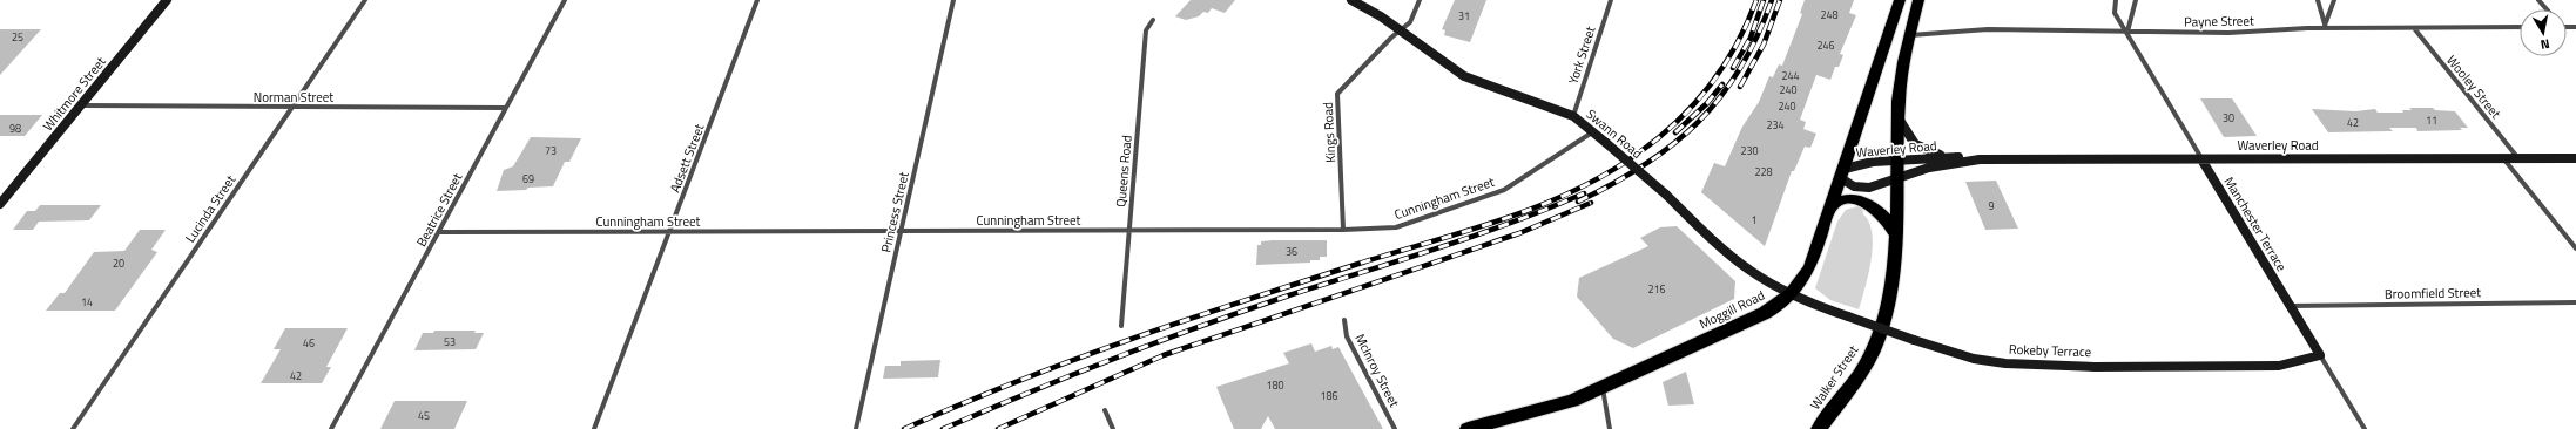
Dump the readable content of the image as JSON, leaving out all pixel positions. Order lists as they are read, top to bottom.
{
  "streets": {
    "highway": ["Moggill Road", "Walker Street"],
    "street": [
      "Payne Street",
      "York Street",
      "Wooley Street",
      "Whitmore Street",
      "Norman Street",
      "Kings Road",
      "Swann Road",
      "Waverley Road",
      "Adsett Street",
      "Queens Road",
      "Cunningham Street",
      "Lucinda Street",
      "Beatrice Street",
      "Princess Street",
      "Manchester Terrace",
      "Broomfield Street",
      "Rokeby Terrace",
      "McInroy Street"
    ]
  },
  "crossings": [
    ["Payne Street", "Wooley Street"],
    ["Payne Street", "Manchester Terrace"],
    ["York Street", "Swann Road"],
    ["Wooley Street", "Waverley Road"],
    ["Whitmore Street", "Norman Street"],
    ["Norman Street", "Lucinda Street"],
    ["Norman Street", "Beatrice Street"],
    ["Kings Road", "Swann Road"],
    ["Kings Road", "Cunningham Street"],
    ["Swann Road", "Cunningham Street"],
    ["Swann Road", "Moggill Road"],
    ["Swann Road", "Rokeby Terrace"],
    ["Waverley Road", "Manchester Terrace"],
    ["Waverley Road", "Moggill Road"],
    ["Adsett Street", "Cunningham Street"],
    ["Queens Road", "Cunningham Street"],
    ["Cunningham Street", "Beatrice Street"],
    ["Cunningham Street", "Princess Street"],
    ["Manchester Terrace", "Broomfield Street"],
    ["Manchester Terrace", "Rokeby Terrace"],
    ["Moggill Road", "Rokeby Terrace"]
  ],
  "house_numbers": [
    "248",
    "31",
    "25",
    "246",
    "244",
    "240",
    "240",
    "30",
    "11",
    "42",
    "234",
    "98",
    "73",
    "230",
    "228",
    "69",
    "9",
    "1",
    "36",
    "20",
    "216",
    "14",
    "53",
    "46",
    "42",
    "180",
    "186",
    "45"
  ],
  "north": "bottom"
}
